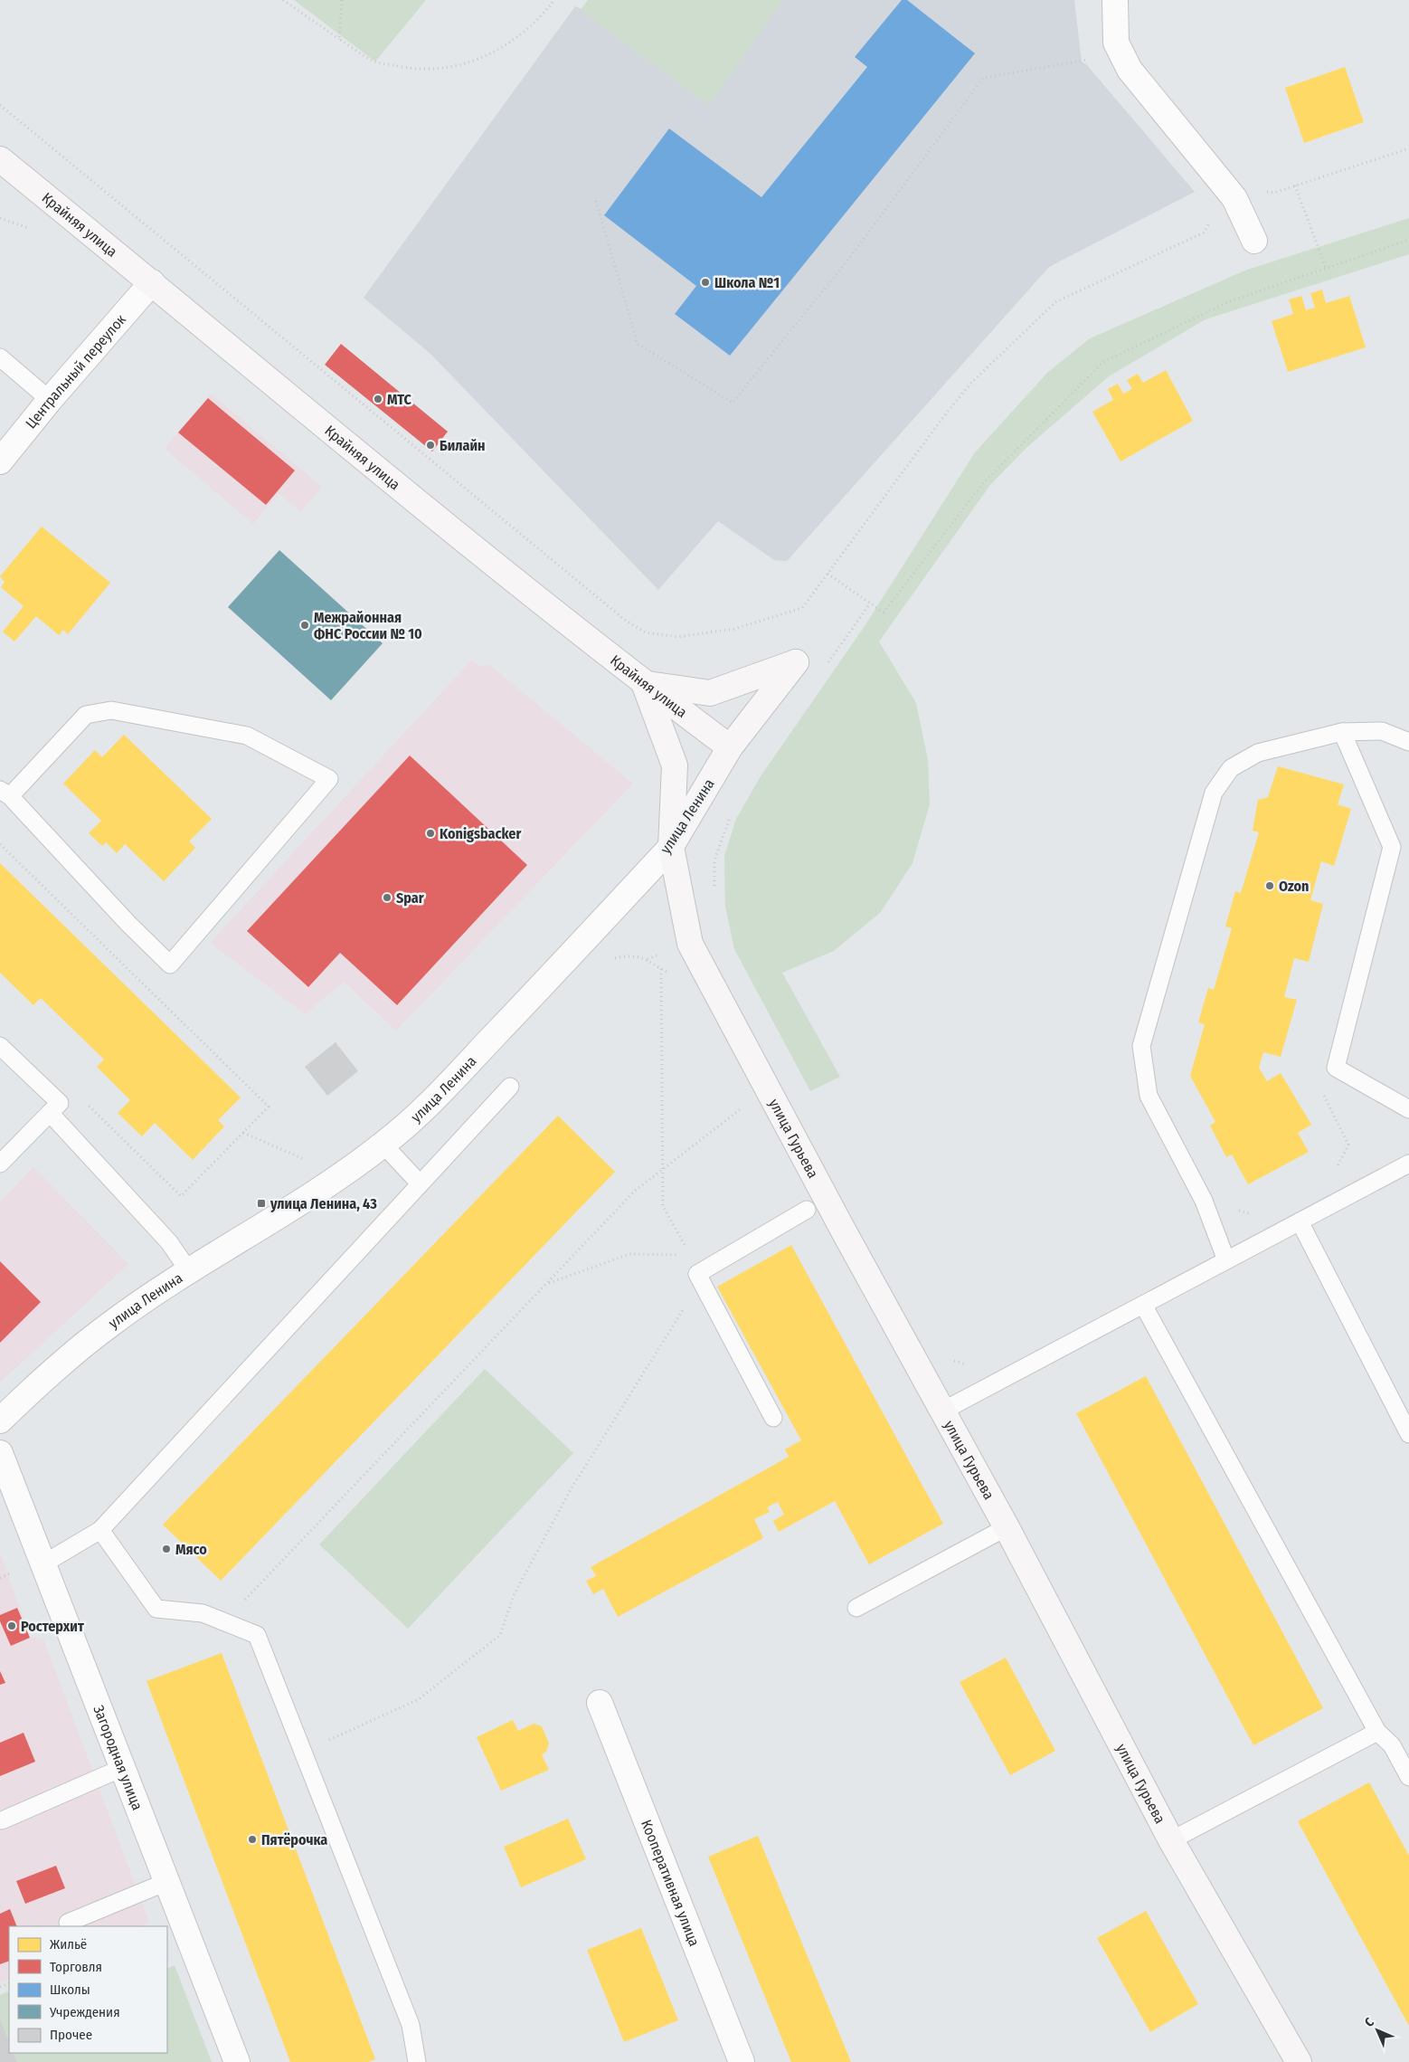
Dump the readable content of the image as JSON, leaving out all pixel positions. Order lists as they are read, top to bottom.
{
  "streets": {
    "main road": ["Крайняя улица", "улица Ленина", "улица Гурьева"],
    "street": ["Центральный переулок", "Загородная улица", "Кооперативная улица"]
  },
  "crossings": [
    ["Крайняя улица", "Центральный переулок"],
    ["Крайняя улица", "улица Ленина"],
    ["Крайняя улица", "улица Гурьева"],
    ["улица Ленина", "улица Гурьева"]
  ],
  "places": {
    "other": [
      "Школа №1",
      "МТС",
      "Билайн",
      "Межрайонная ФНС России № 10",
      "Konigsbacker",
      "Ozon",
      "Spar",
      "Мясо",
      "Ростерхит",
      "Пятёрочка"
    ],
    "transit": ["улица Ленина, 43"]
  },
  "legend": [
    "Жильё",
    "Торговля",
    "Школы",
    "Учреждения",
    "Прочее"
  ],
  "north": "top left"
}
